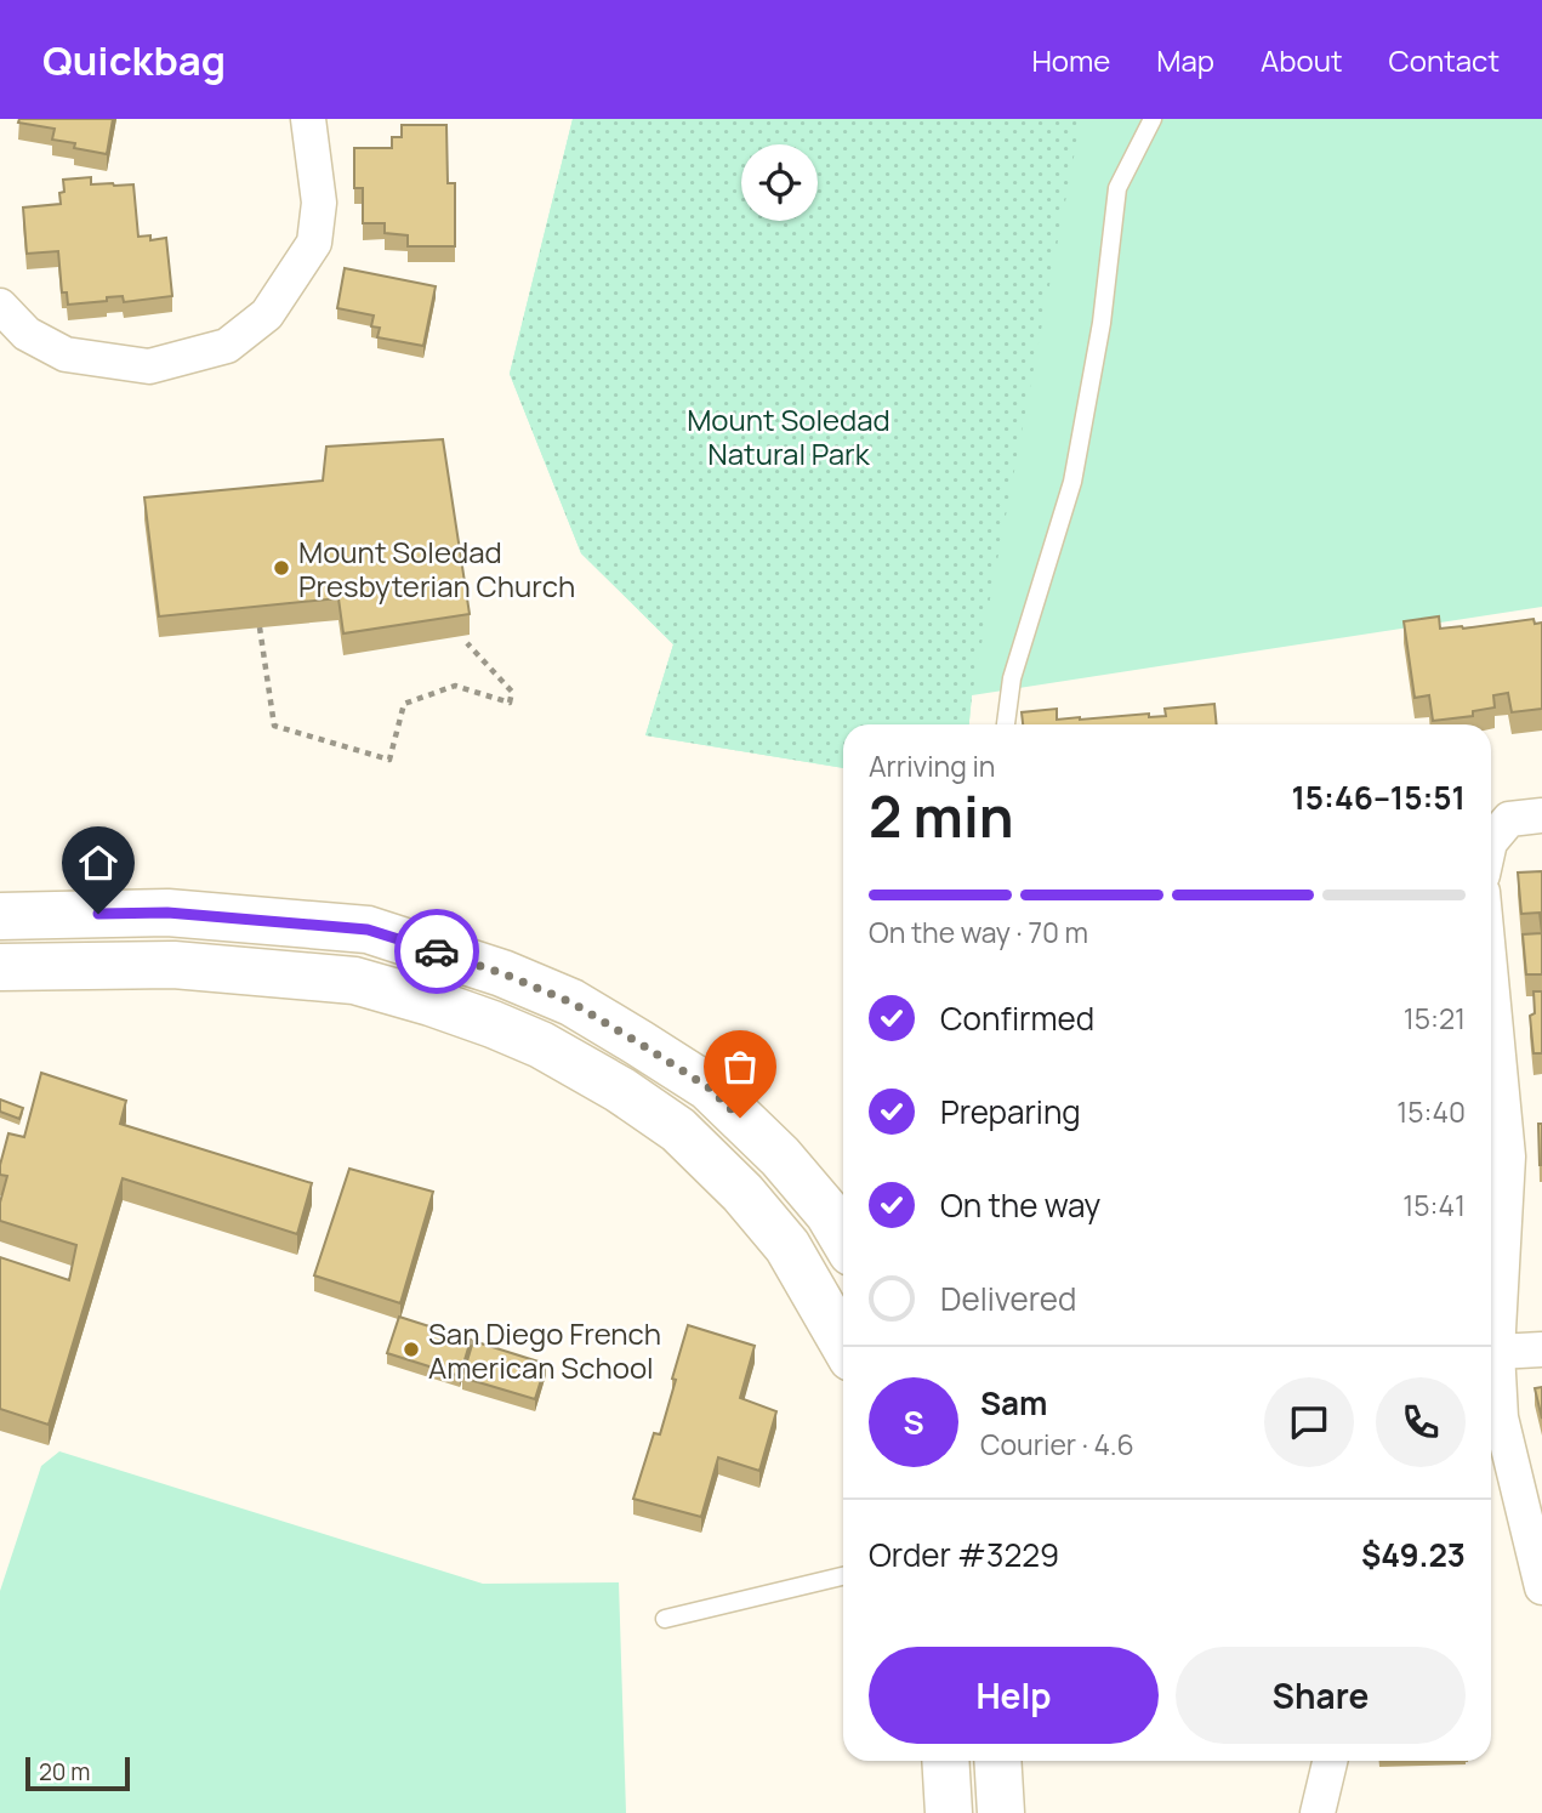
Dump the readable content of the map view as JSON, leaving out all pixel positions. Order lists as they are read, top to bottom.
{
  "parks": ["Mount Soledad Natural Park"],
  "places": ["Mount Soledad Presbyterian Church", "San Diego French American School"],
  "scale_bar": "20 m",
  "page": {
    "header": "Quickbag",
    "nav": [
      "Home",
      "Map",
      "About",
      "Contact"
    ],
    "heading": ["2 min", "Arriving in", "15:46–15:51"],
    "panel": [
      "Sam",
      "Courier · 4.6",
      "Order #3229",
      "$49.23"
    ],
    "bar": "On the way · 70 m",
    "list": [
      ["Confirmed", "15:21"],
      ["Preparing", "15:40"],
      ["On the way", "15:41"],
      "Delivered"
    ],
    "round": "S",
    "buttons": ["Help", "Share"],
    "scale": "20 m"
  }
}
